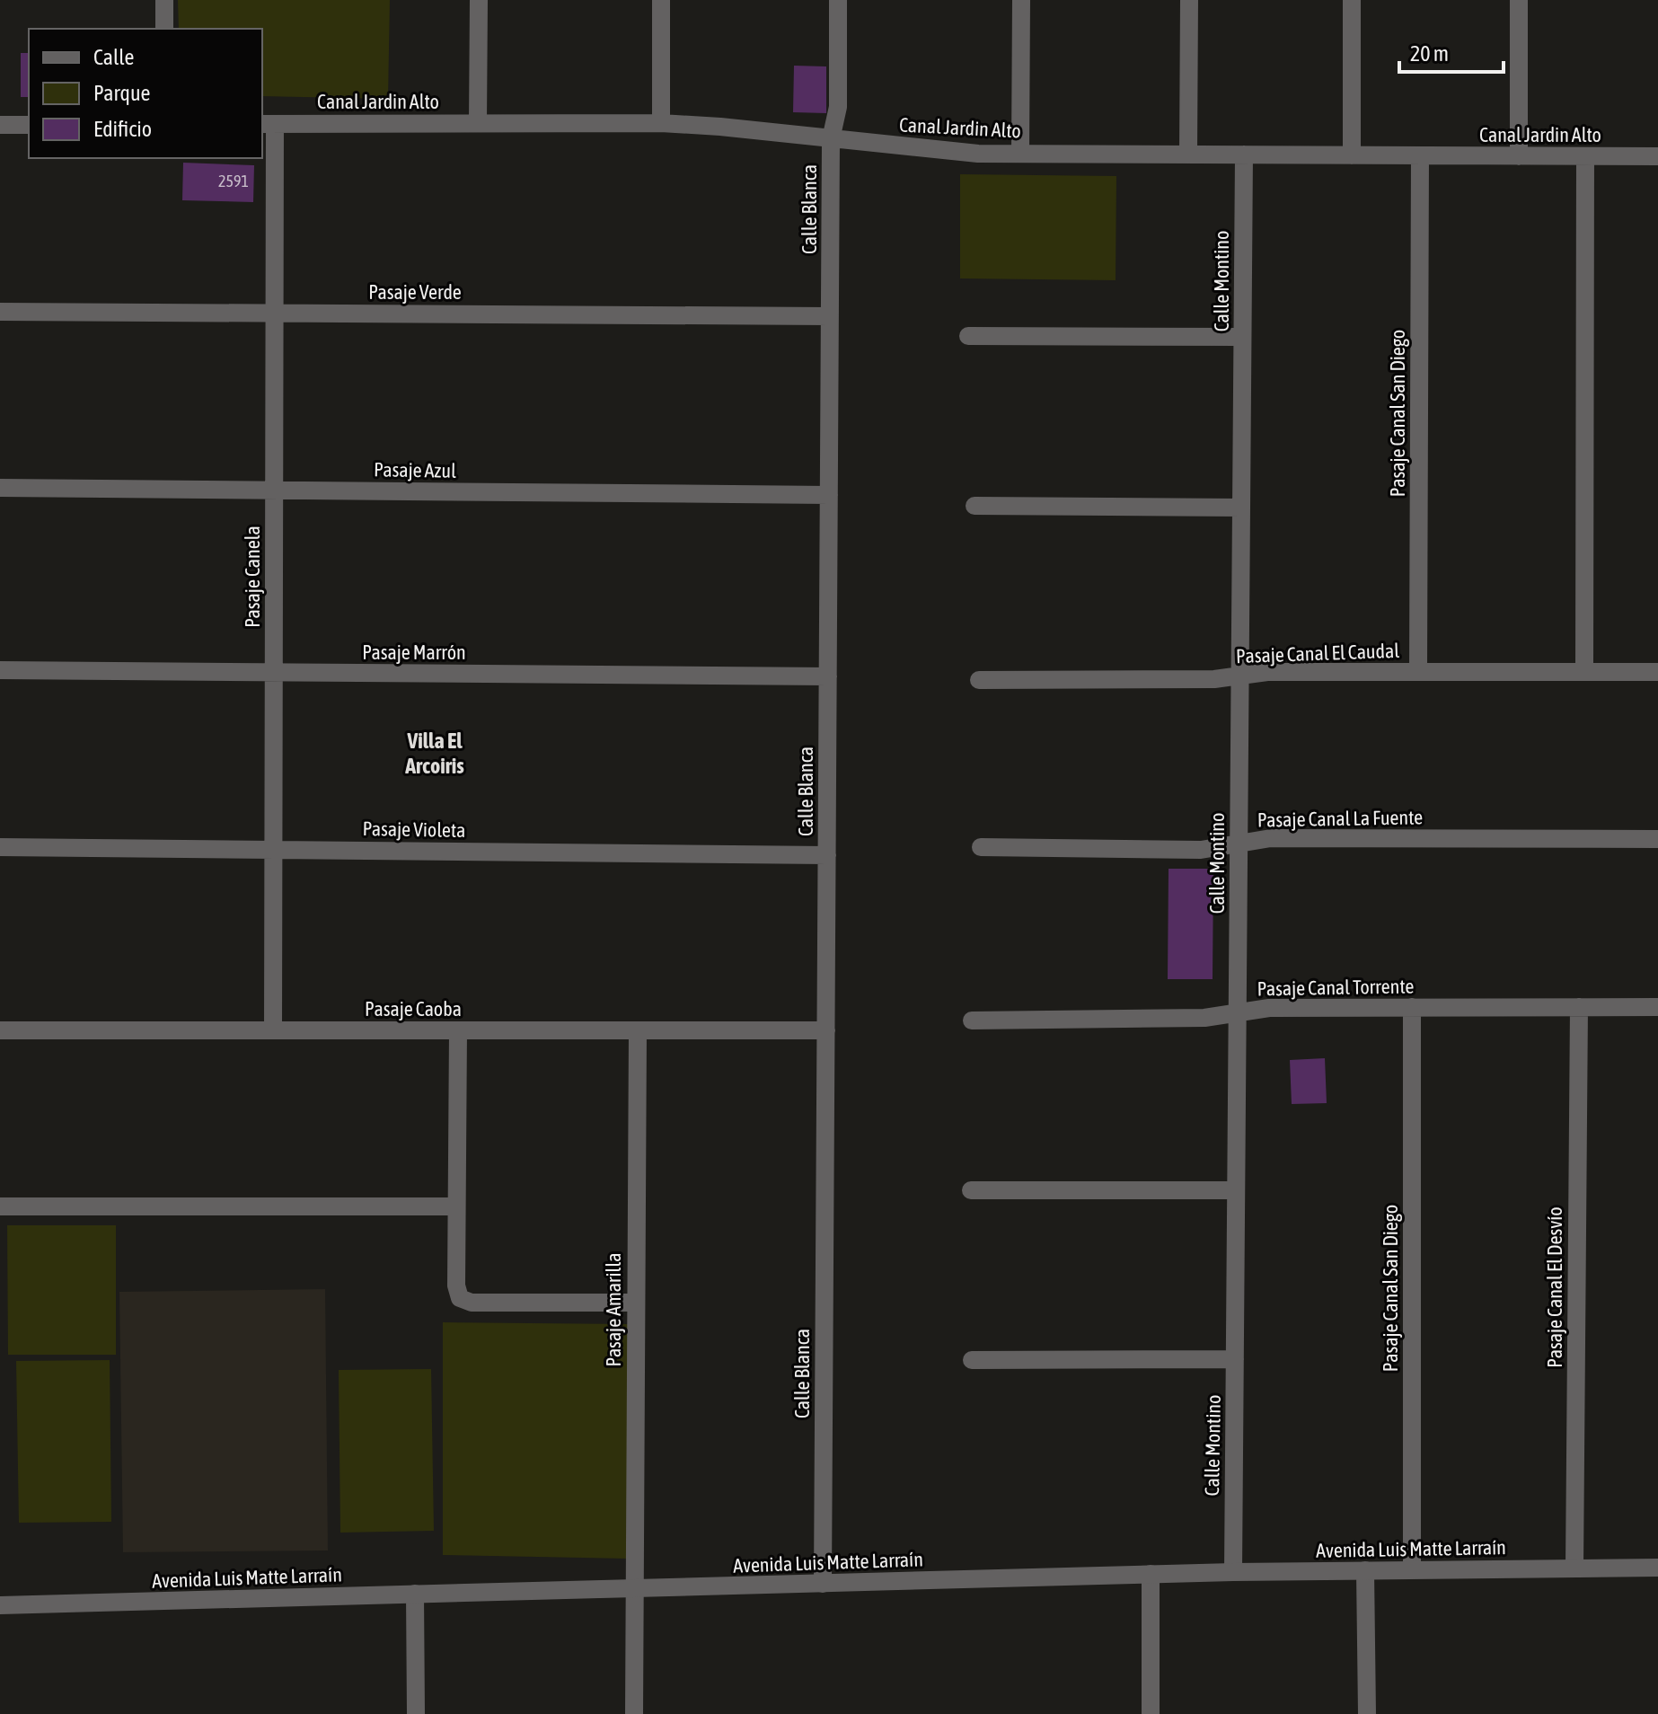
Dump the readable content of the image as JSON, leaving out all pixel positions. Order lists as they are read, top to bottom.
{
  "streets": {
    "street": [
      "Canal Jardin Alto",
      "Calle Blanca",
      "Calle Montino",
      "Pasaje Verde",
      "Pasaje Canal San Diego",
      "Pasaje Azul",
      "Pasaje Canela",
      "Pasaje Marrón",
      "Pasaje Canal El Caudal",
      "Pasaje Canal La Fuente",
      "Pasaje Violeta",
      "Pasaje Canal Torrente",
      "Pasaje Caoba",
      "Pasaje Canal El Desvío",
      "Pasaje Amarilla",
      "Avenida Luis Matte Larraín"
    ]
  },
  "crossings": [
    ["Canal Jardin Alto", "Calle Blanca"],
    ["Canal Jardin Alto", "Calle Montino"],
    ["Canal Jardin Alto", "Pasaje Canal San Diego"],
    ["Canal Jardin Alto", "Pasaje Canela"],
    ["Calle Blanca", "Pasaje Verde"],
    ["Calle Blanca", "Pasaje Azul"],
    ["Calle Blanca", "Pasaje Marrón"],
    ["Calle Blanca", "Pasaje Violeta"],
    ["Calle Blanca", "Pasaje Caoba"],
    ["Calle Blanca", "Avenida Luis Matte Larraín"],
    ["Calle Montino", "Pasaje Canal El Caudal"],
    ["Calle Montino", "Pasaje Canal La Fuente"],
    ["Calle Montino", "Pasaje Canal Torrente"],
    ["Calle Montino", "Avenida Luis Matte Larraín"],
    ["Pasaje Verde", "Pasaje Canela"],
    ["Pasaje Canal San Diego", "Pasaje Canal El Caudal"],
    ["Pasaje Canal San Diego", "Pasaje Canal Torrente"],
    ["Pasaje Canal San Diego", "Avenida Luis Matte Larraín"],
    ["Pasaje Azul", "Pasaje Canela"],
    ["Pasaje Canela", "Pasaje Marrón"],
    ["Pasaje Canela", "Pasaje Violeta"],
    ["Pasaje Canela", "Pasaje Caoba"],
    ["Pasaje Canal Torrente", "Pasaje Canal El Desvío"],
    ["Pasaje Caoba", "Pasaje Amarilla"],
    ["Pasaje Canal El Desvío", "Avenida Luis Matte Larraín"],
    ["Pasaje Amarilla", "Avenida Luis Matte Larraín"]
  ],
  "districts": ["Villa El Arcoiris"],
  "house_numbers": ["2591"],
  "legend": ["Calle", "Parque", "Edificio"],
  "scale_bar": "20 m"
}
